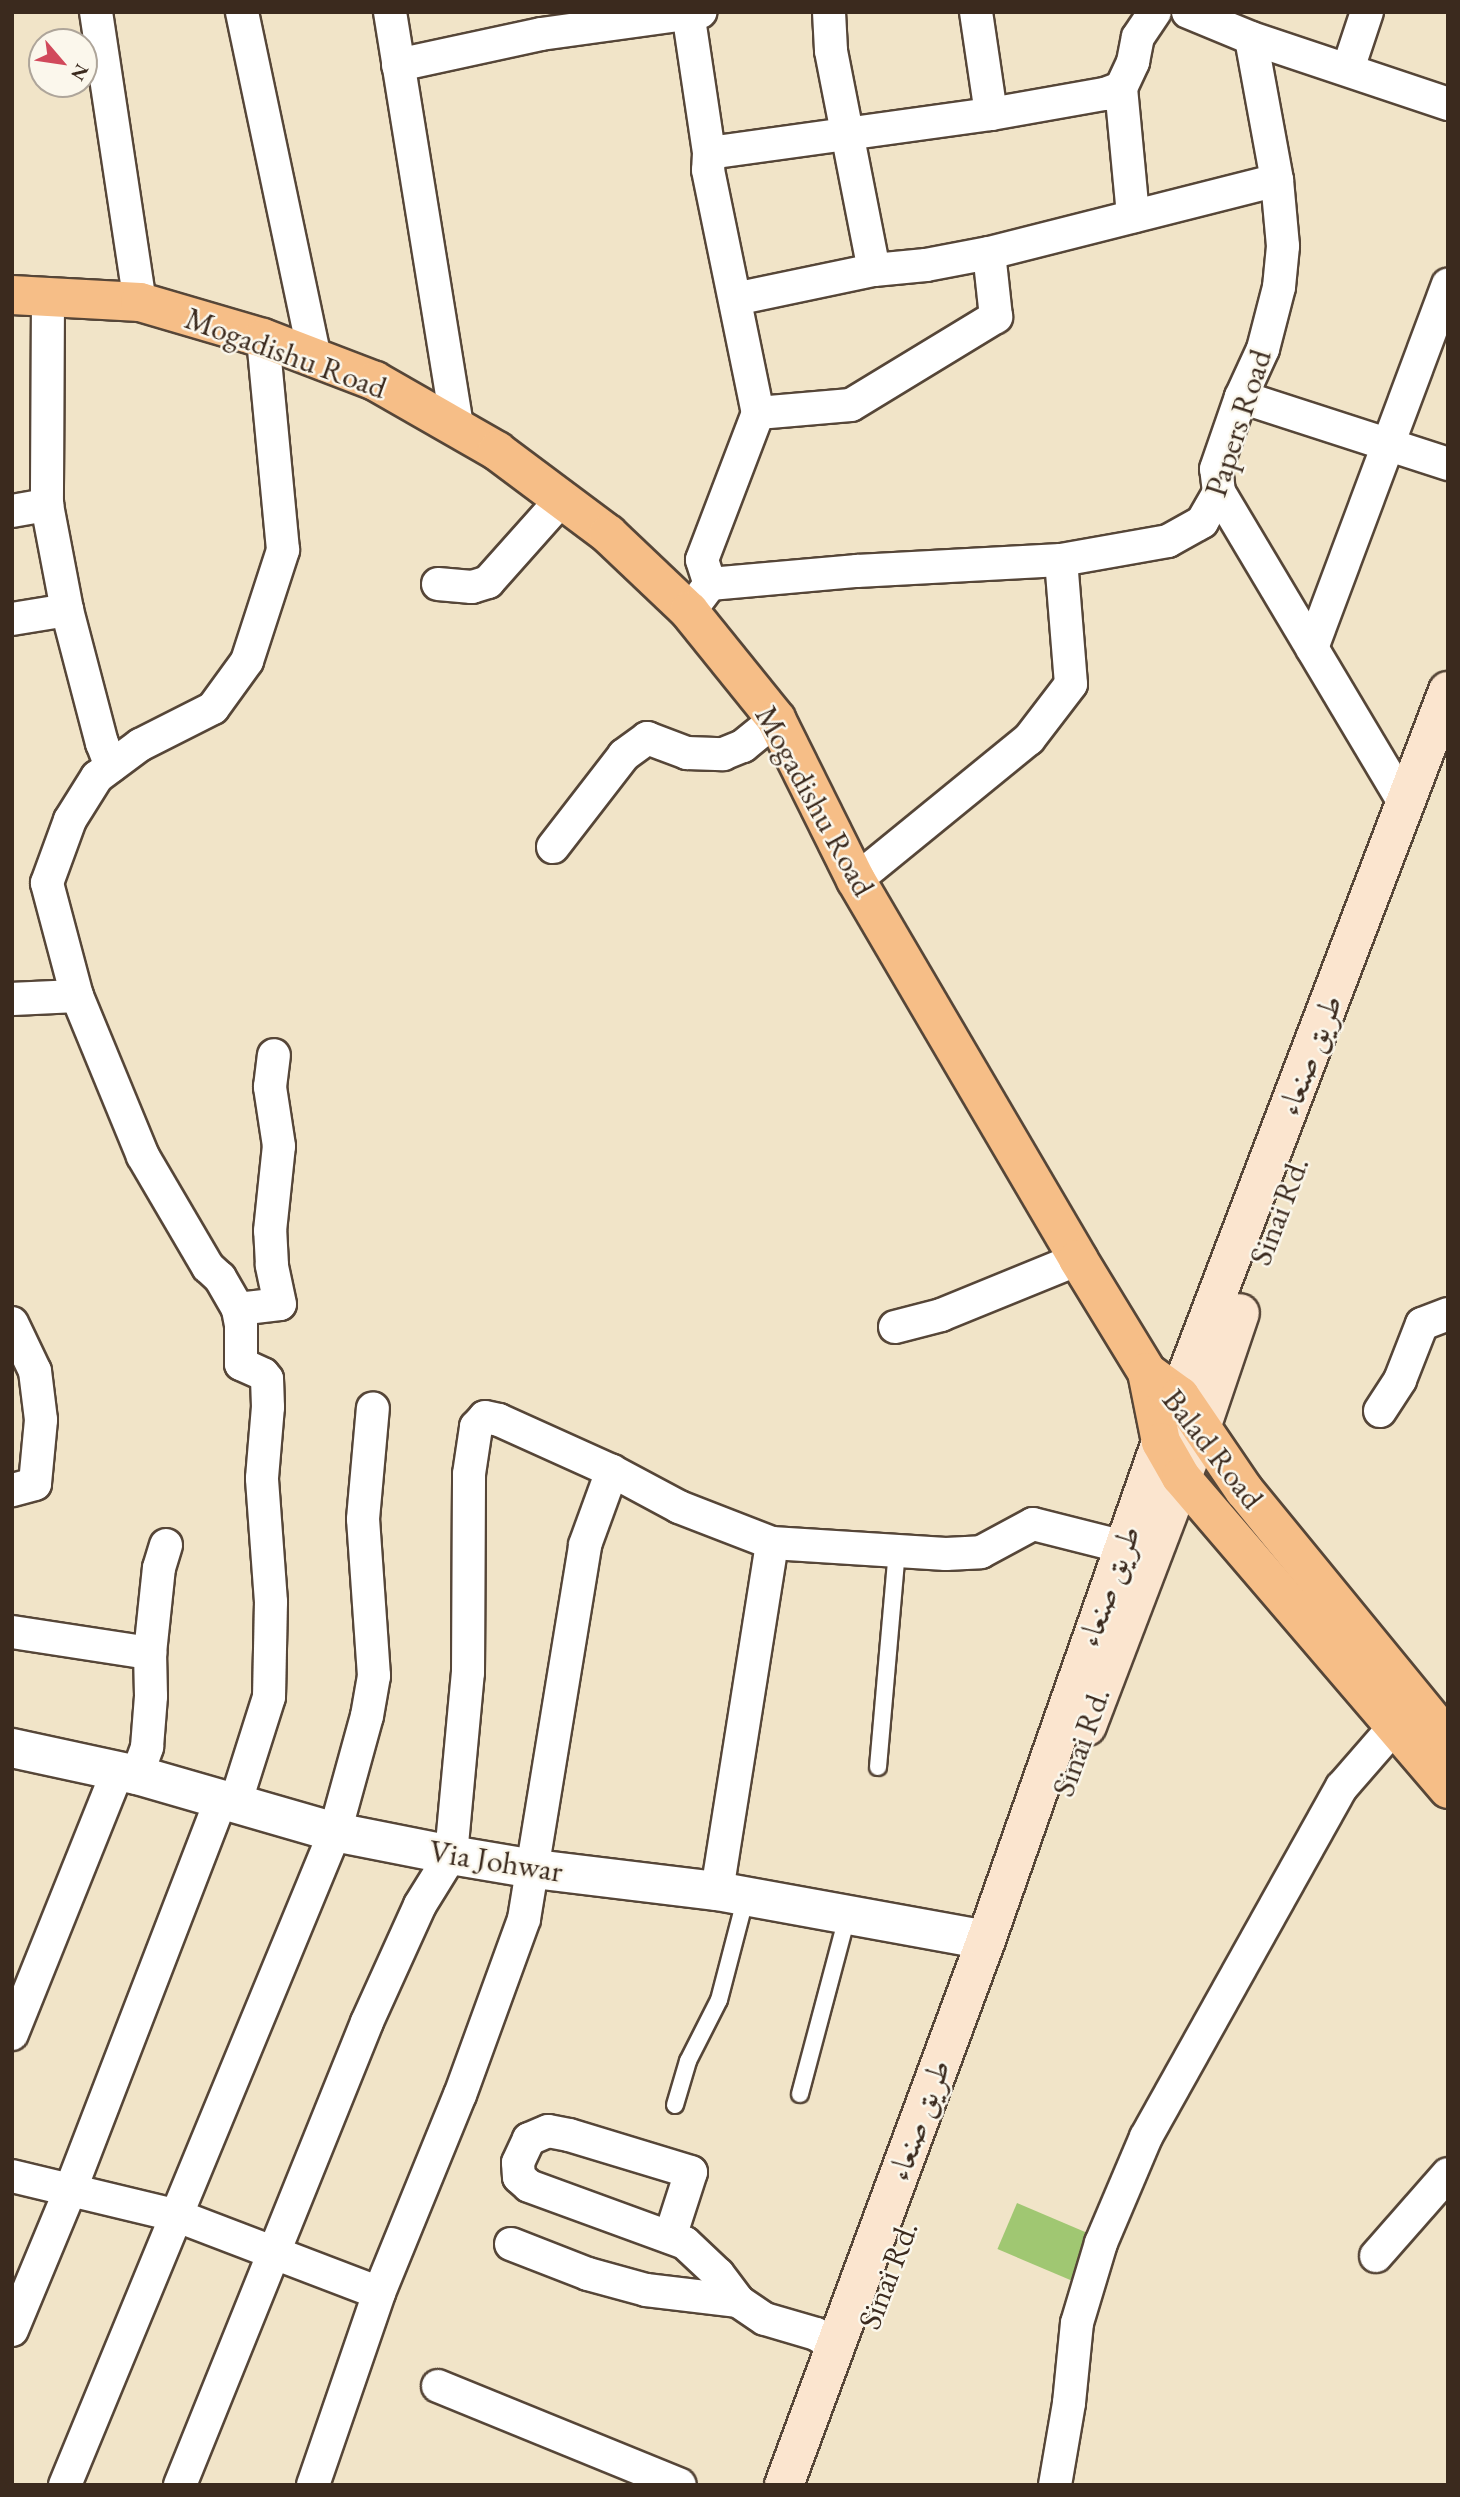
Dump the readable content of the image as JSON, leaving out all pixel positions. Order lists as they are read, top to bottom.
{
  "streets": {
    "highway": ["Mogadishu Road", "Balad Road"],
    "main road": ["طريق صنعاء", "Sinai Rd."],
    "street": ["Papers Road", "Via Johwar"]
  },
  "crossings": [
    ["Mogadishu Road", "Papers Road"],
    ["Mogadishu Road", "Balad Road"],
    ["طريق صنعاء", "Sinai Rd."],
    ["طريق صنعاء", "Balad Road"],
    ["طريق صنعاء", "Via Johwar"],
    ["Sinai Rd.", "Balad Road"]
  ],
  "north": "bottom right"
}
